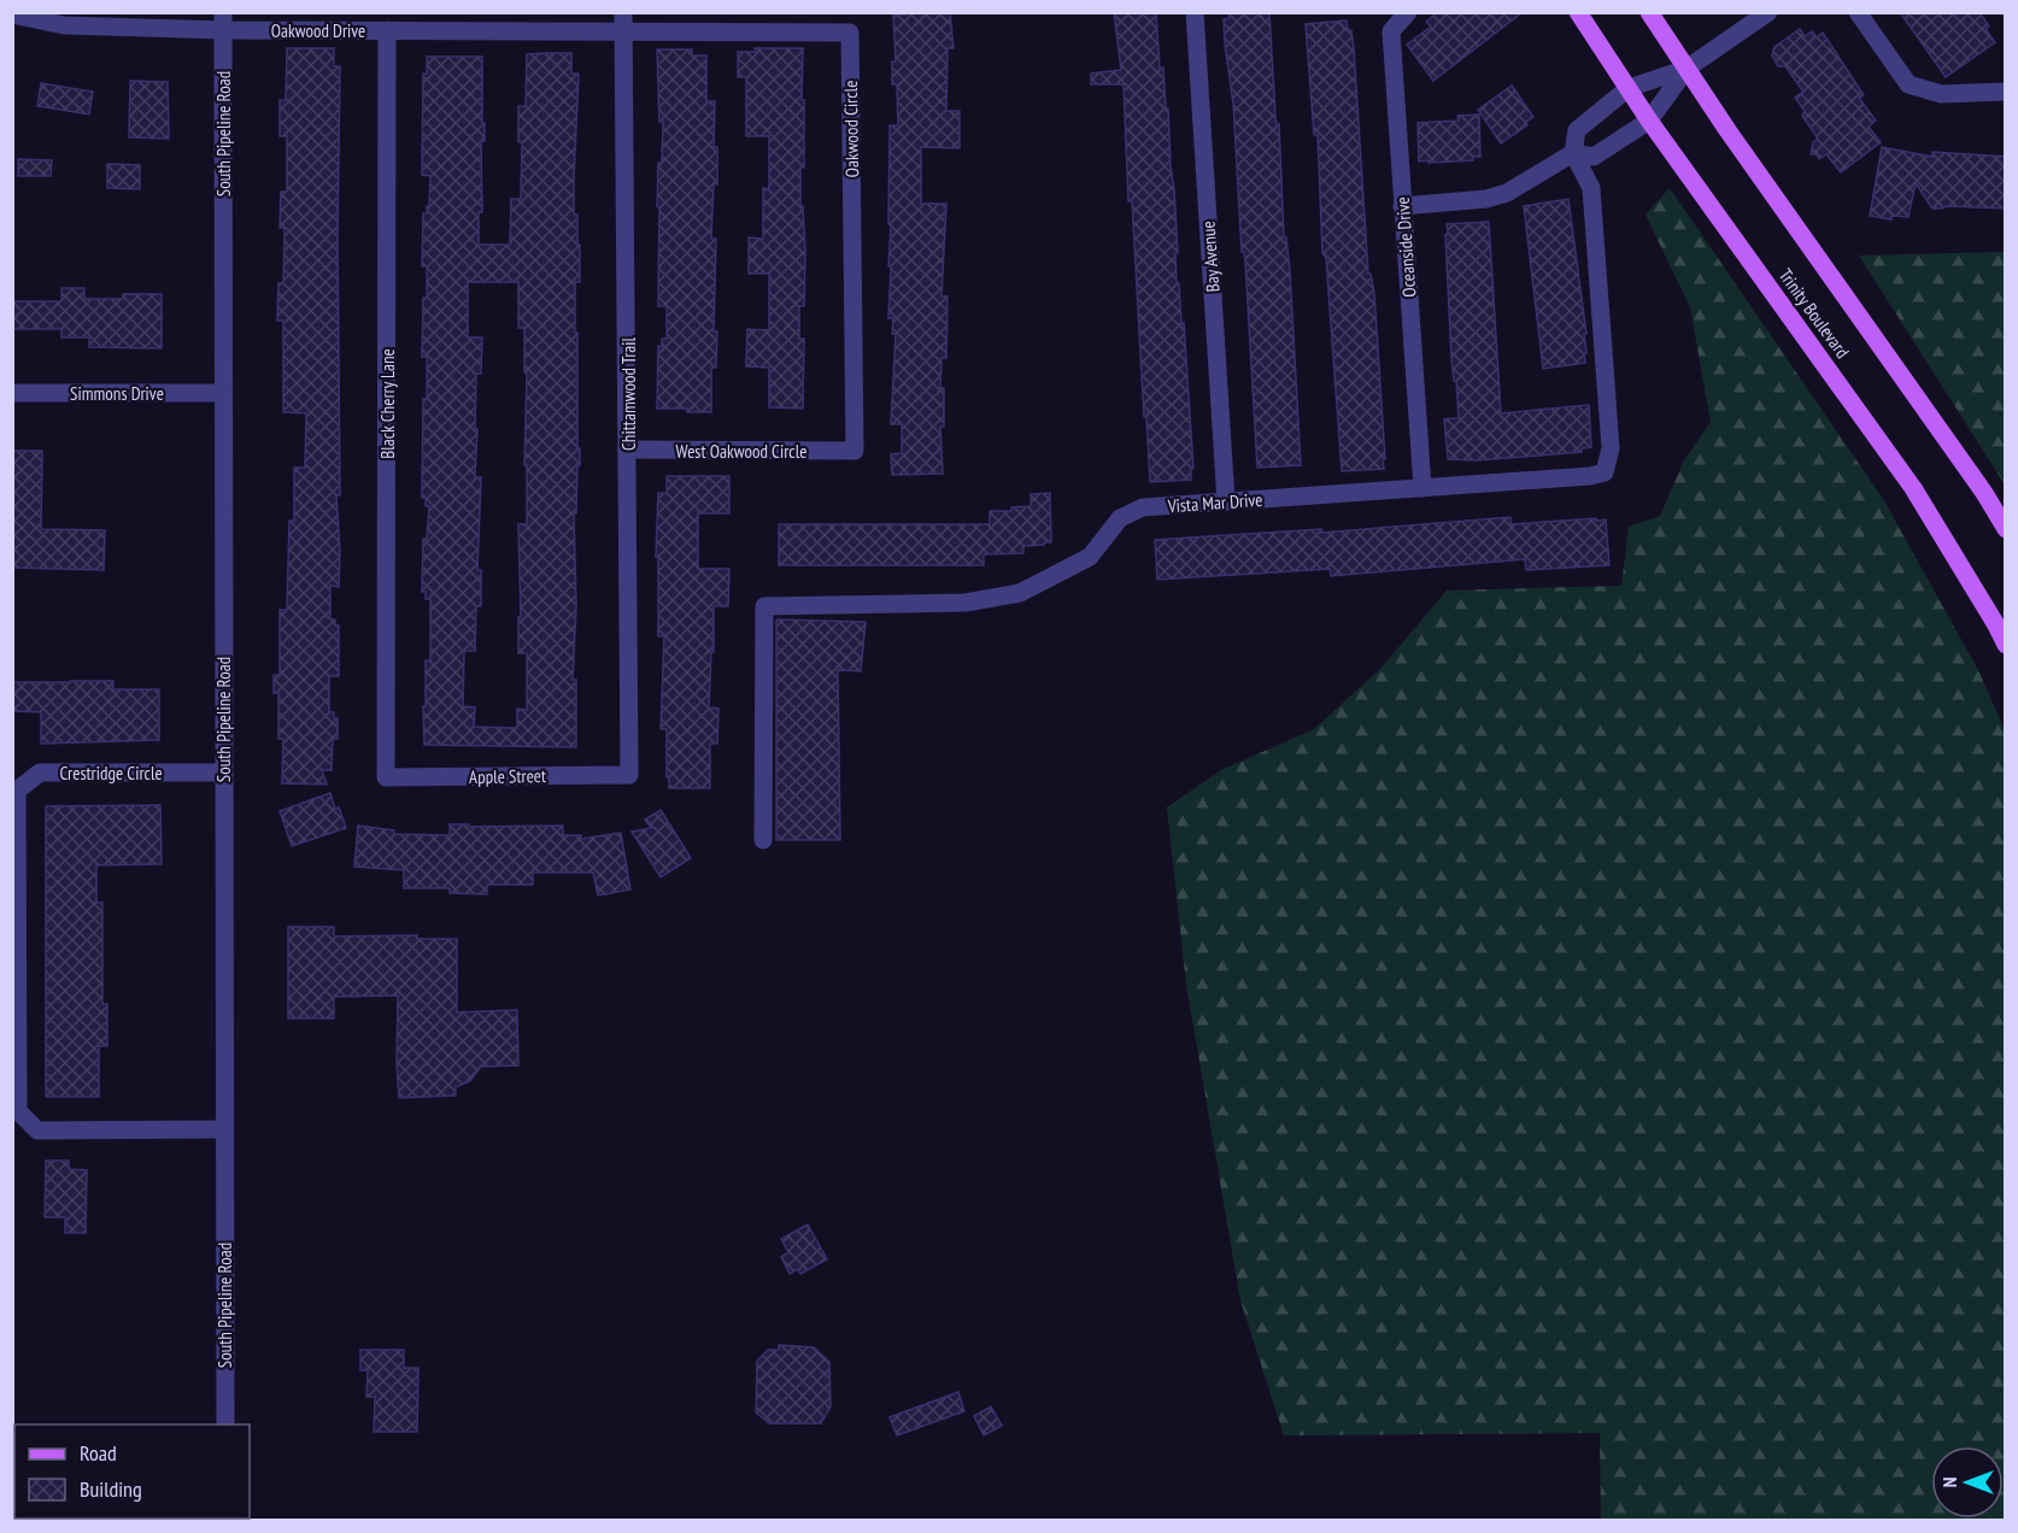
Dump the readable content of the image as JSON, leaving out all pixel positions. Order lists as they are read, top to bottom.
{
  "streets": {
    "main road": ["Trinity Boulevard"],
    "street": [
      "Oakwood Drive",
      "Oakwood Circle",
      "South Pipeline Road",
      "Oceanside Drive",
      "Bay Avenue",
      "Simmons Drive",
      "Chittamwood Trail",
      "Black Cherry Lane",
      "West Oakwood Circle",
      "Vista Mar Drive",
      "Crestridge Circle",
      "Apple Street"
    ]
  },
  "crossings": [
    ["Oakwood Drive", "Oakwood Circle"],
    ["Oakwood Drive", "South Pipeline Road"],
    ["Oakwood Drive", "Chittamwood Trail"],
    ["Oakwood Drive", "Black Cherry Lane"],
    ["Oakwood Circle", "Chittamwood Trail"],
    ["Oakwood Circle", "West Oakwood Circle"],
    ["South Pipeline Road", "Simmons Drive"],
    ["South Pipeline Road", "Crestridge Circle"],
    ["Oceanside Drive", "Vista Mar Drive"],
    ["Bay Avenue", "Vista Mar Drive"],
    ["Chittamwood Trail", "West Oakwood Circle"],
    ["Chittamwood Trail", "Apple Street"],
    ["Black Cherry Lane", "Apple Street"]
  ],
  "legend": ["Road", "Building"],
  "north": "left"
}
